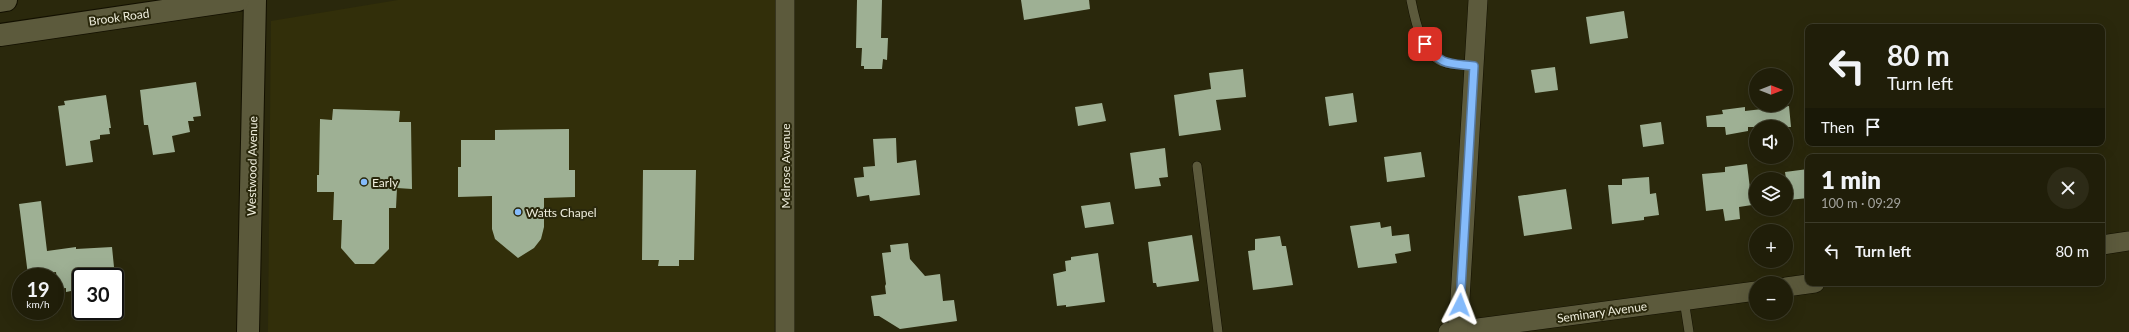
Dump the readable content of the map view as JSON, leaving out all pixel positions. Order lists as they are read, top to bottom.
{
  "streets": {
    "street": [
      "Brook Road",
      "Westwood Avenue",
      "Melrose Avenue",
      "Seminary Avenue"
    ]
  },
  "places": ["Early", "Watts Chapel"],
  "north": "right",
  "page": {
    "turn": ["80 m", "Turn left"],
    "map_buttons": ["+", "−"],
    "then": "Then",
    "heading": ["1 min", "100 m · 09:29"],
    "list": [
      {
        "name": "Turn left",
        "value": "80 m"
      }
    ],
    "speed": "19 km/h",
    "limit": "30"
  }
}
